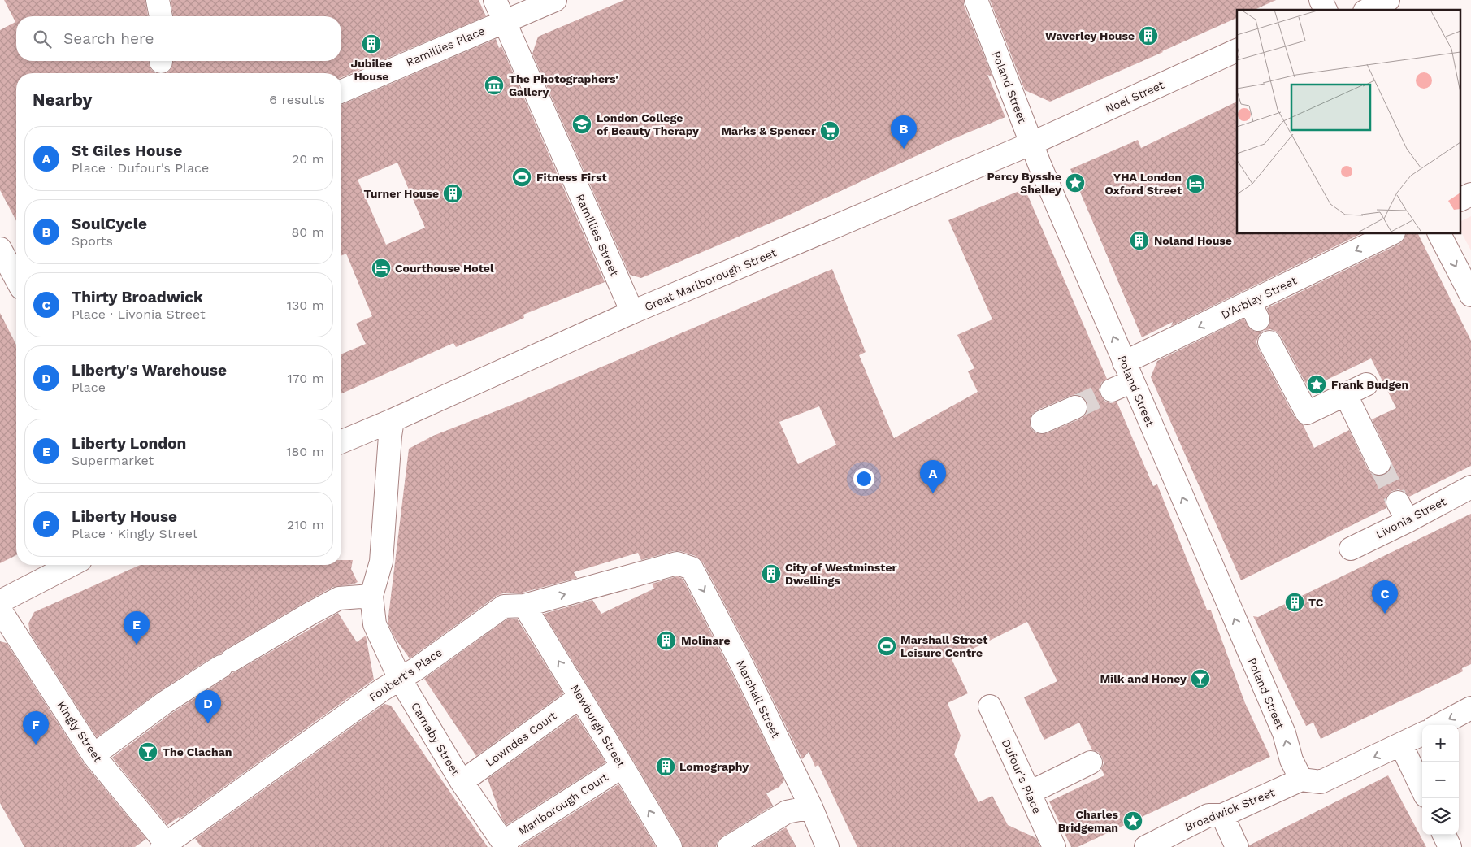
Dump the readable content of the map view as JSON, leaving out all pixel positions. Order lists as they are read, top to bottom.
{
  "streets": {
    "street": [
      "Ramillies Place",
      "Poland Street",
      "Noel Street",
      "Ramillies Street",
      "Great Marlborough Street",
      "D'Arblay Street",
      "Livonia Street",
      "Foubert's Place",
      "Marshall Street",
      "Newburgh Street",
      "Kingly Street",
      "Carnaby Street",
      "Lowndes Court",
      "Dufour's Place",
      "Marlborough Court",
      "Broadwick Street"
    ]
  },
  "crossings": [
    ["Ramillies Place", "Ramillies Street"],
    ["Poland Street", "Noel Street"],
    ["Poland Street", "Great Marlborough Street"],
    ["Poland Street", "D'Arblay Street"],
    ["Poland Street", "Broadwick Street"],
    ["Noel Street", "Great Marlborough Street"],
    ["Ramillies Street", "Great Marlborough Street"],
    ["Foubert's Place", "Marshall Street"],
    ["Foubert's Place", "Newburgh Street"],
    ["Foubert's Place", "Kingly Street"],
    ["Foubert's Place", "Carnaby Street"],
    ["Newburgh Street", "Lowndes Court"],
    ["Newburgh Street", "Marlborough Court"],
    ["Carnaby Street", "Lowndes Court"],
    ["Carnaby Street", "Marlborough Court"]
  ],
  "one_way": [
    "Poland Street",
    "D'Arblay Street",
    "Marshall Street",
    "Newburgh Street"
  ],
  "places": {
    "building": [
      "Waverley House",
      "Jubilee House",
      "Turner House",
      "Noland House",
      "City of Westminster Dwellings",
      "TC",
      "Molinare",
      "Lomography"
    ],
    "museum": ["The Photographers' Gallery"],
    "school or university": ["London College of Beauty Therapy"],
    "supermarket": ["Marks & Spencer"],
    "sports": ["Fitness First", "Marshall Street Leisure Centre"],
    "place": ["Percy Bysshe Shelley", "Frank Budgen", "Charles Bridgeman"],
    "hotel": ["YHA London Oxford Street", "Courthouse Hotel"],
    "bar": ["Milk and Honey", "The Clachan"]
  },
  "page": {
    "search": "Search here",
    "heading": ["Nearby", "6 results"],
    "pins": [
      "B",
      "A",
      "C",
      "E",
      "D",
      "F"
    ],
    "list": [
      {
        "mark": "A",
        "name": "St Giles House",
        "note": "Place · Dufour's Place",
        "value": "20 m"
      },
      {
        "mark": "B",
        "name": "SoulCycle",
        "note": "Sports",
        "value": "80 m"
      },
      {
        "mark": "C",
        "name": "Thirty Broadwick",
        "note": "Place · Livonia Street",
        "value": "130 m"
      },
      {
        "mark": "D",
        "name": "Liberty's Warehouse",
        "note": "Place",
        "value": "170 m"
      },
      {
        "mark": "E",
        "name": "Liberty London",
        "note": "Supermarket",
        "value": "180 m"
      },
      {
        "mark": "F",
        "name": "Liberty House",
        "note": "Place · Kingly Street",
        "value": "210 m"
      }
    ],
    "map_buttons": ["+", "−"]
  }
}
